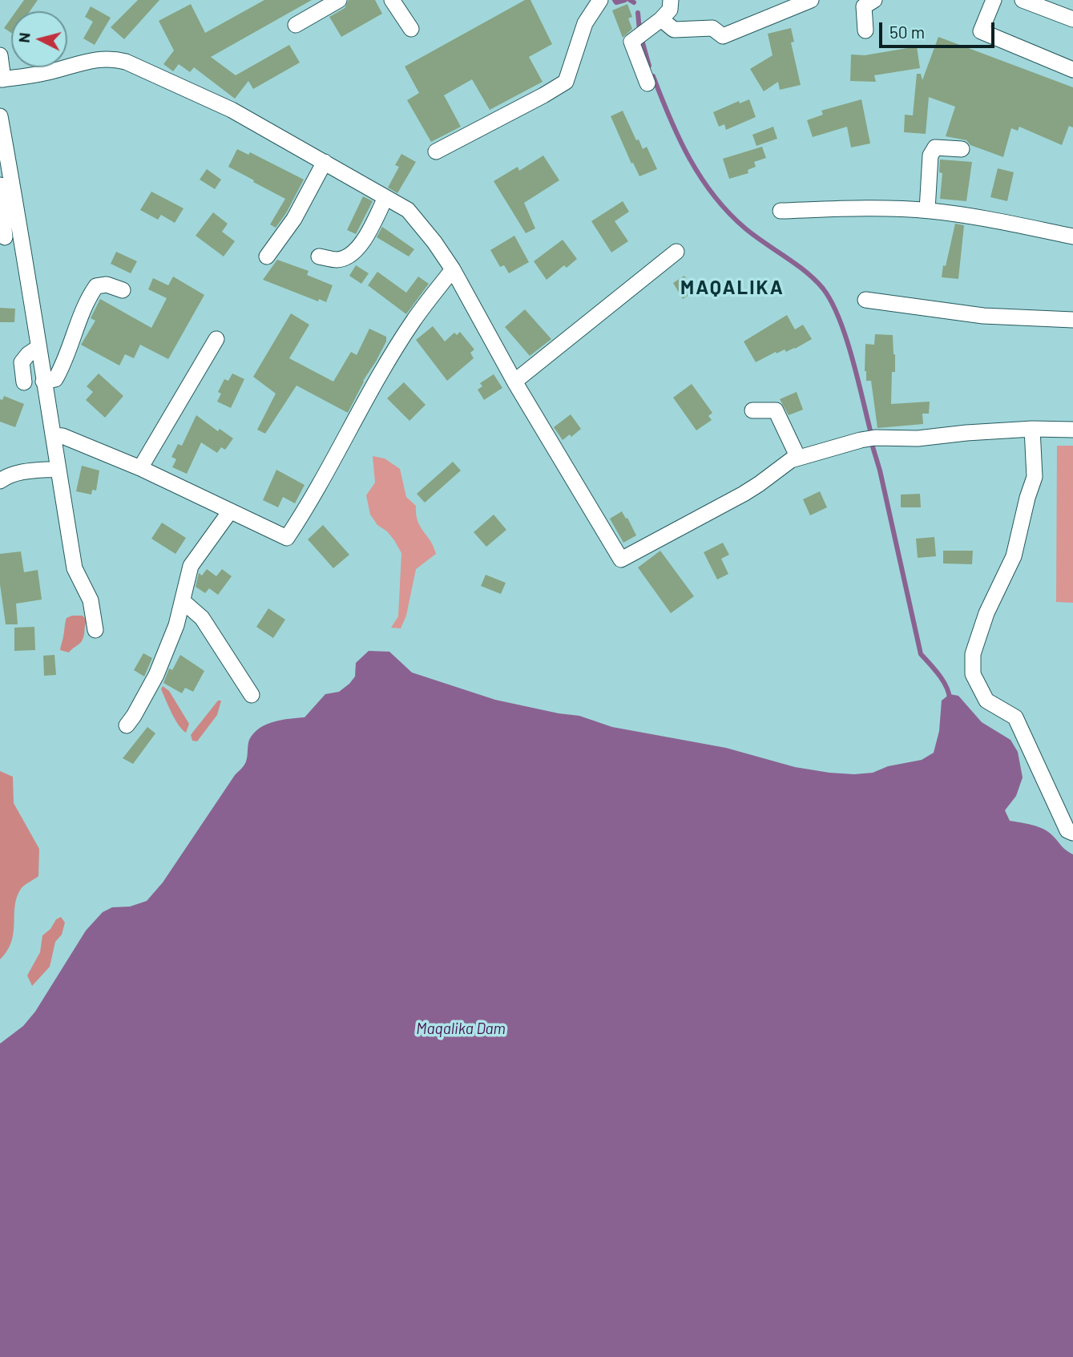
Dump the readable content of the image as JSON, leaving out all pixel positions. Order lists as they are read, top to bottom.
{
  "districts": ["MAQALIKA"],
  "water": ["Maqalika Dam"],
  "scale_bar": "50 m",
  "north": "left"
}
